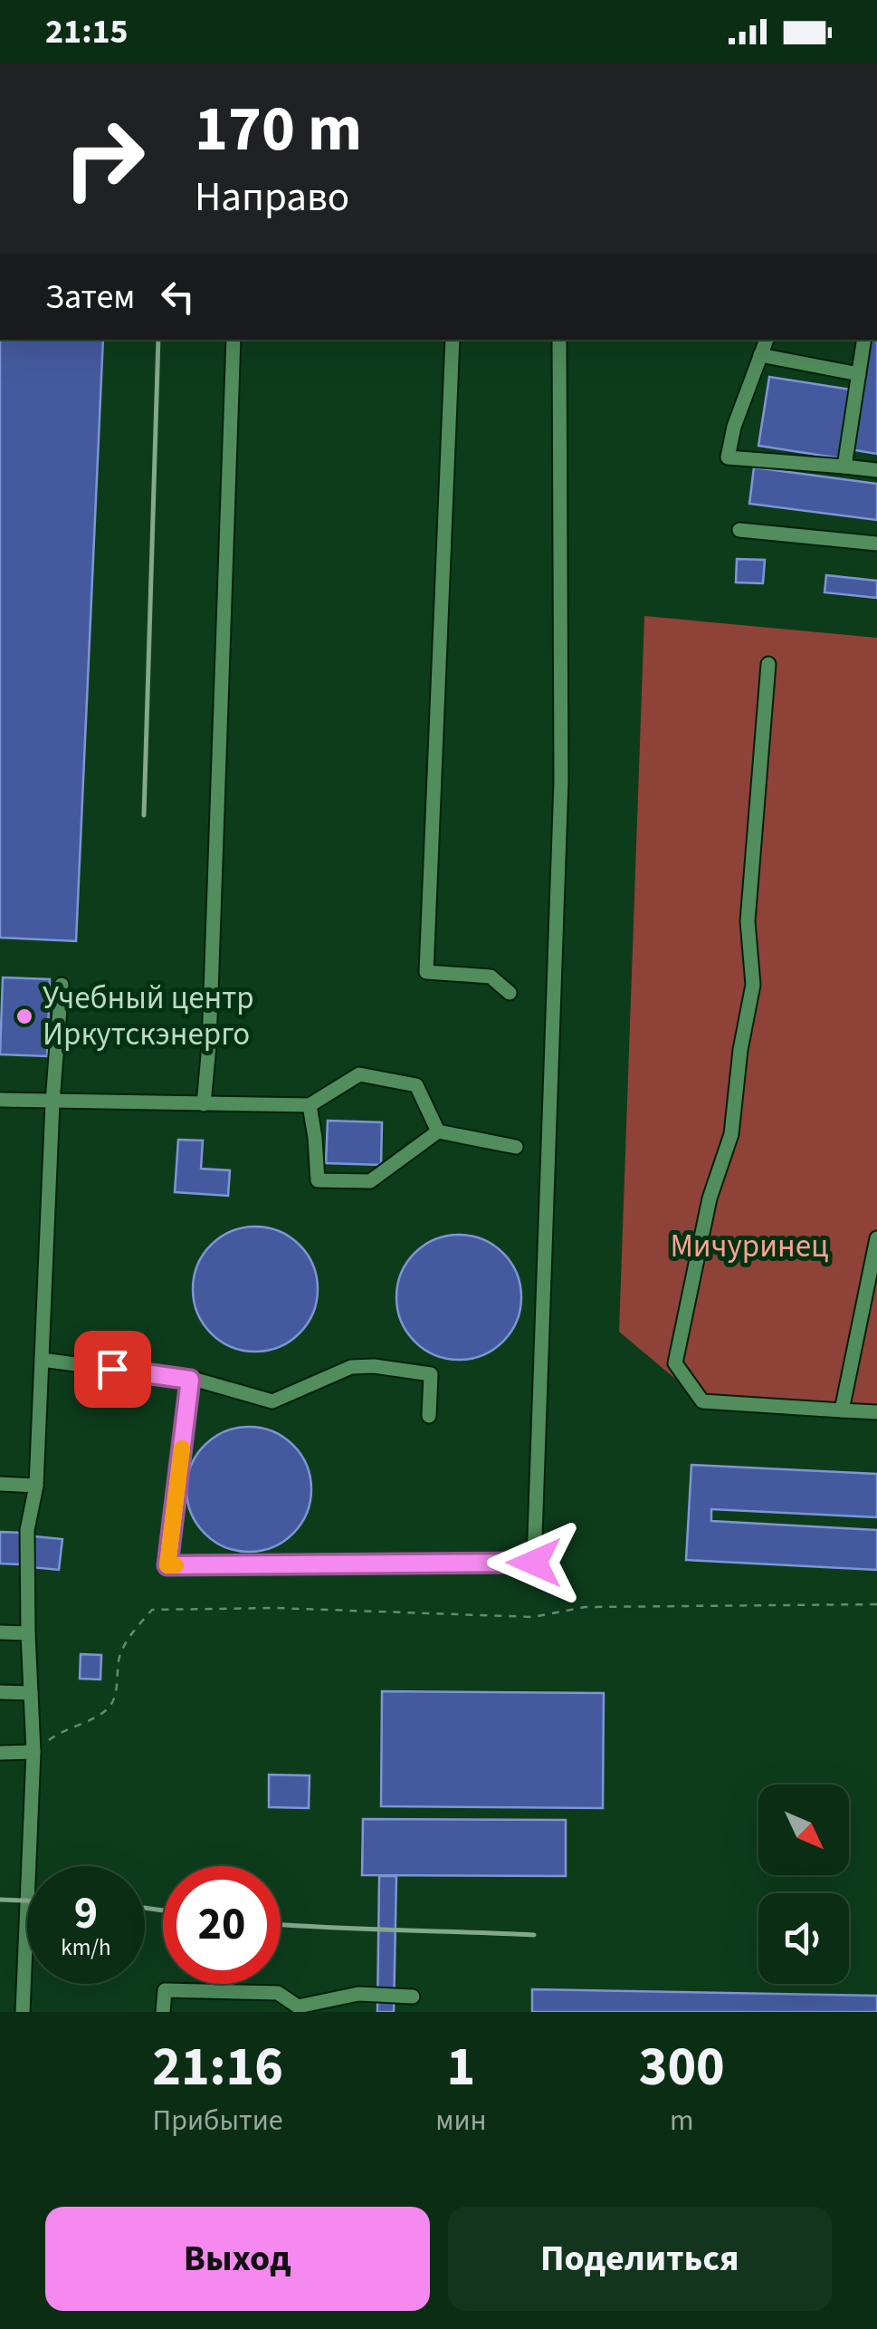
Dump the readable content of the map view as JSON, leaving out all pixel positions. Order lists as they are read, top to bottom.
{
  "parks": ["Мичуринец"],
  "places": ["Учебный центр Иркутскэнерго"],
  "north": "bottom right",
  "page": {
    "status": "21:15",
    "turn": ["170 m", "Направо"],
    "then": "Затем",
    "speed": "9 km/h",
    "limit": "20",
    "eta": [
      "21:16",
      "Прибытие",
      "1",
      "мин",
      "300",
      "m"
    ],
    "buttons": ["Выход", "Поделиться"]
  }
}
